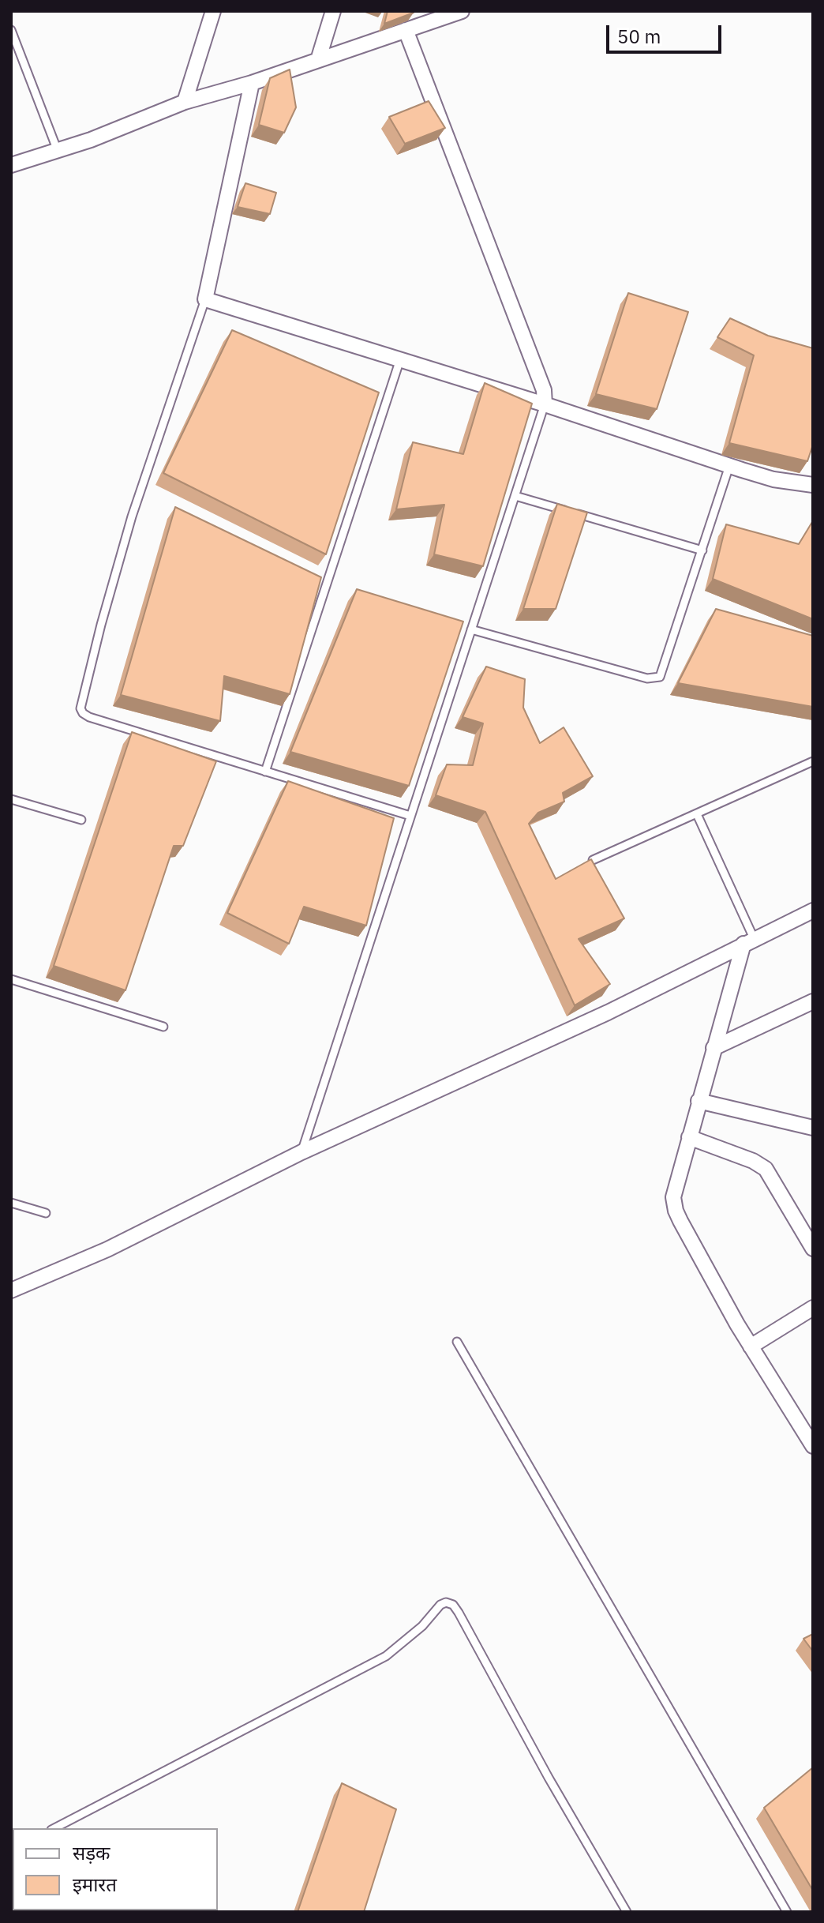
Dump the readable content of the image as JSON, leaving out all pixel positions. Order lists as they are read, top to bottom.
{
  "legend": ["सड़क", "इमारत"],
  "scale_bar": "50 m"
}
